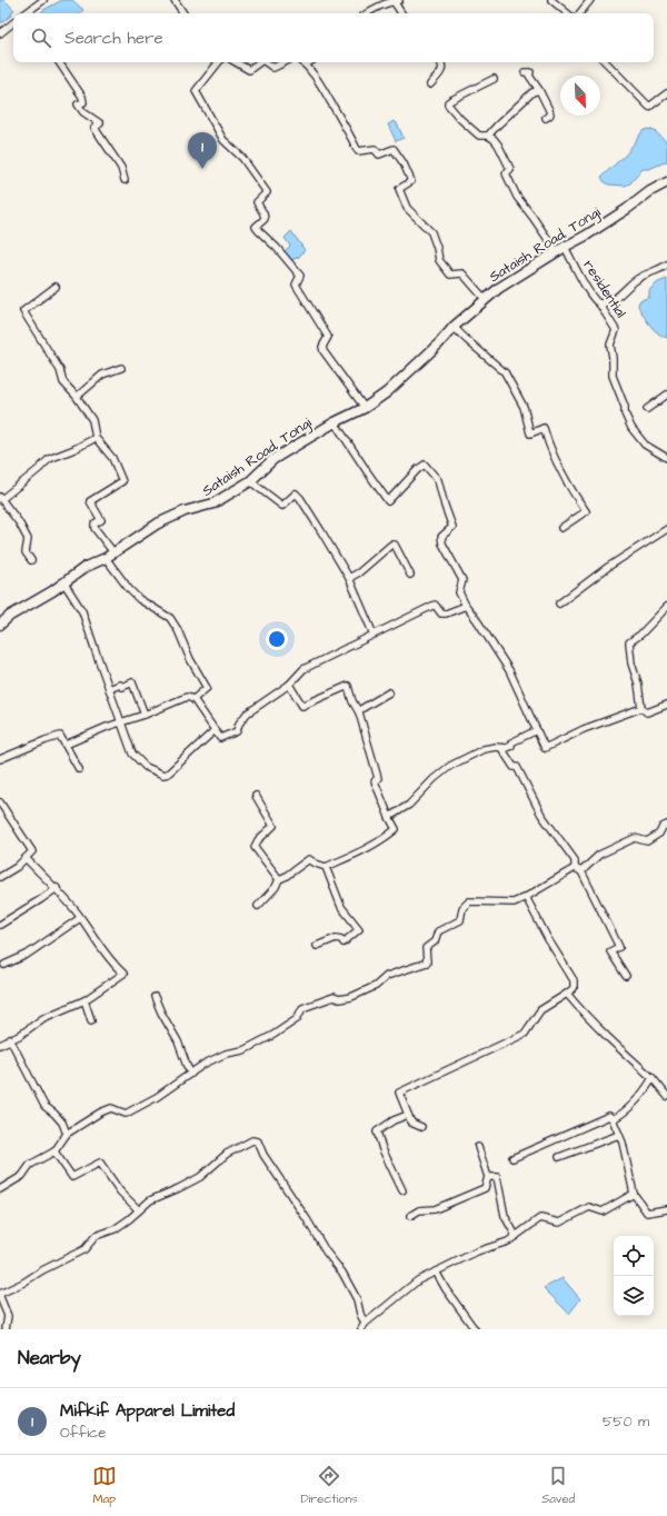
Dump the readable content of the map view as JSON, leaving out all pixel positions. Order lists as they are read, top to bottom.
{
  "streets": {
    "street": ["Sataish Road, Tongi", "residential"]
  },
  "crossings": [
    ["Sataish Road, Tongi", "residential"]
  ],
  "north": "bottom right",
  "page": {
    "search": "Search here",
    "pins": "1",
    "heading": "Nearby",
    "list": [
      {
        "mark": "1",
        "name": "Mifkif Apparel Limited",
        "note": "Office",
        "value": "550 m"
      }
    ],
    "nav": ["Map", "Directions", "Saved"]
  }
}
